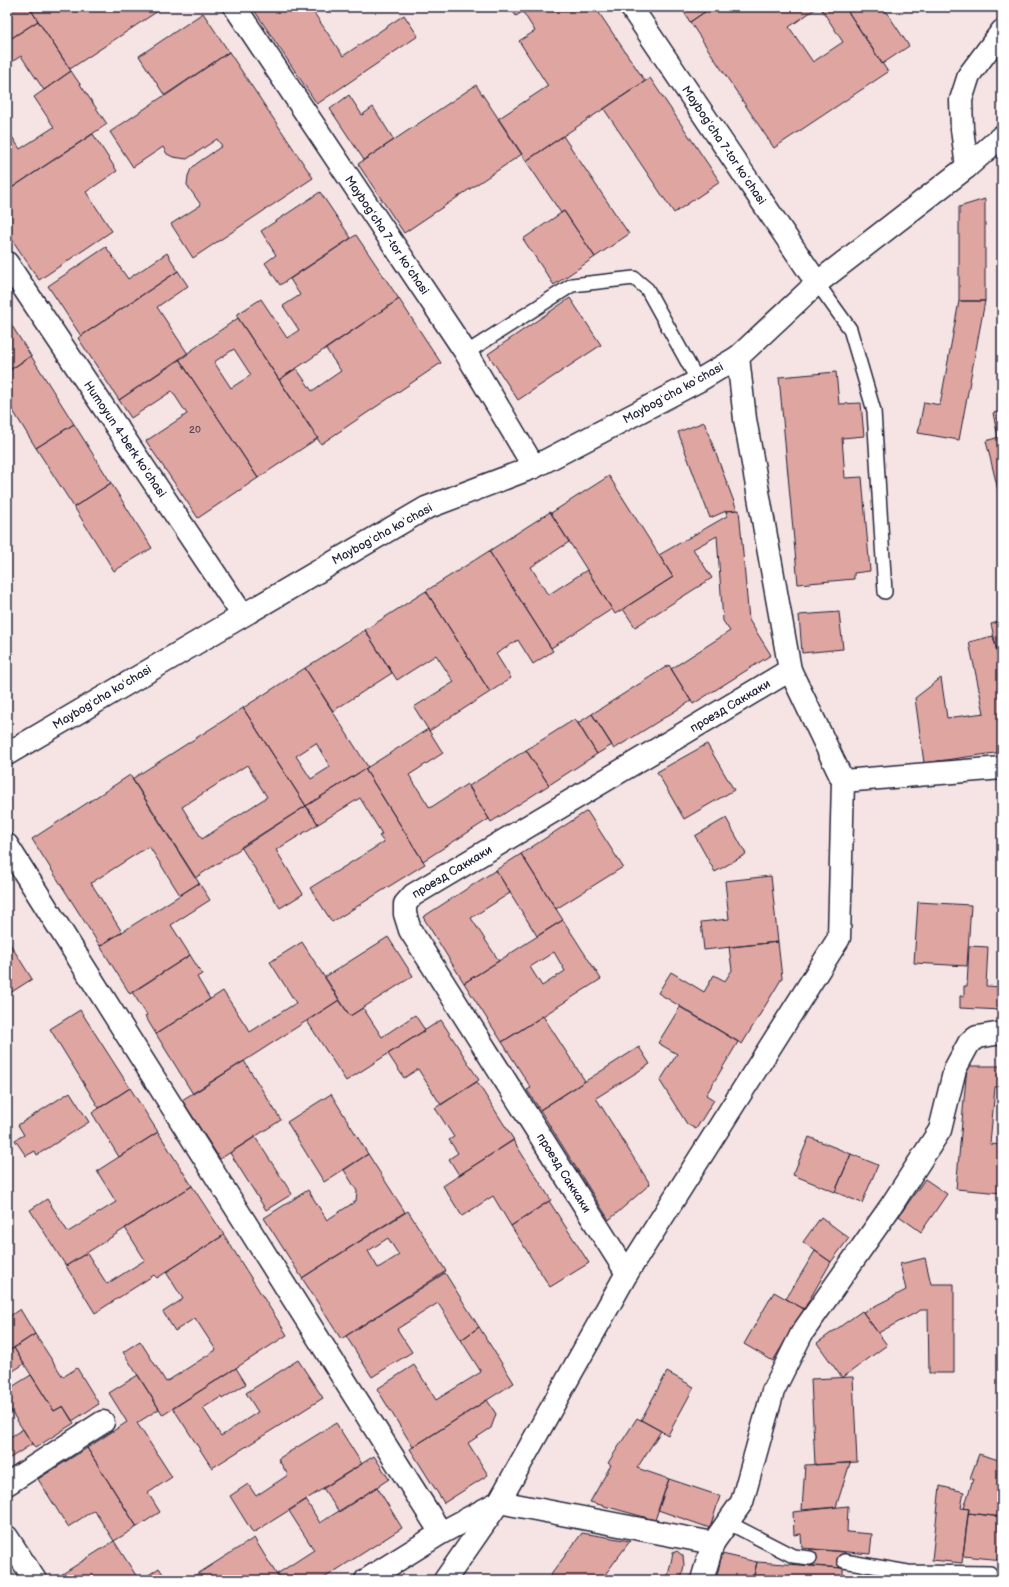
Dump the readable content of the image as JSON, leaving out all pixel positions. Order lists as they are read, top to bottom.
{
  "streets": {
    "street": [
      "Maybogʻcha 7-tor koʻchasi",
      "Maybogʻcha koʻchasi",
      "Humoyun 4-berk koʻchasi",
      "проезд Саккаки"
    ]
  },
  "crossings": [
    ["Maybogʻcha 7-tor koʻchasi", "Maybogʻcha koʻchasi"],
    ["Maybogʻcha koʻchasi", "Humoyun 4-berk koʻchasi"]
  ],
  "house_numbers": ["20"]
}
